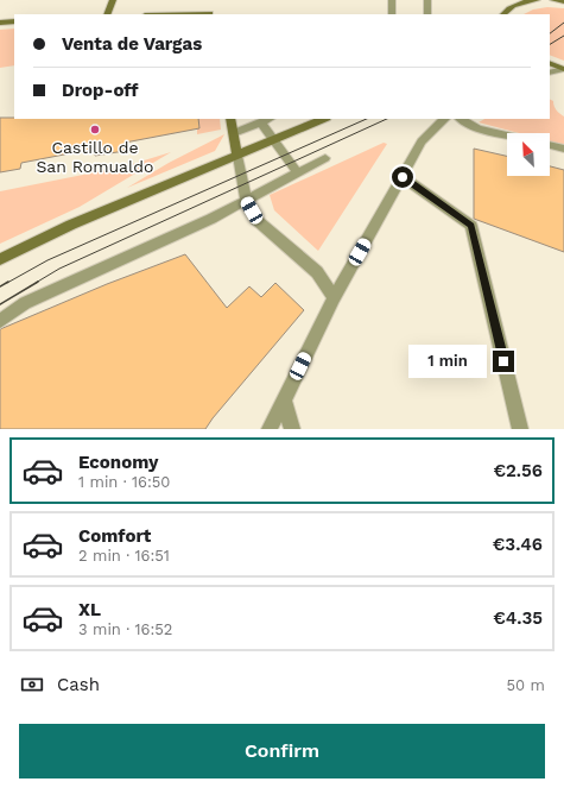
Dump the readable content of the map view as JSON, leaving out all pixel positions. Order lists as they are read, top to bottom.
{
  "places": ["Castillo de San Romualdo"],
  "north": "top left",
  "page": {
    "banner": ["Venta de Vargas", "Drop-off"],
    "bubble": "1 min",
    "list": [
      {
        "name": "Economy",
        "note": "1 min · 16:50",
        "value": "€2.56"
      },
      {
        "name": "Comfort",
        "note": "2 min · 16:51",
        "value": "€3.46"
      },
      {
        "name": "XL",
        "note": "3 min · 16:52",
        "value": "€4.35"
      }
    ],
    "pay": ["Cash", "50 m"],
    "buttons": "Confirm"
  }
}
